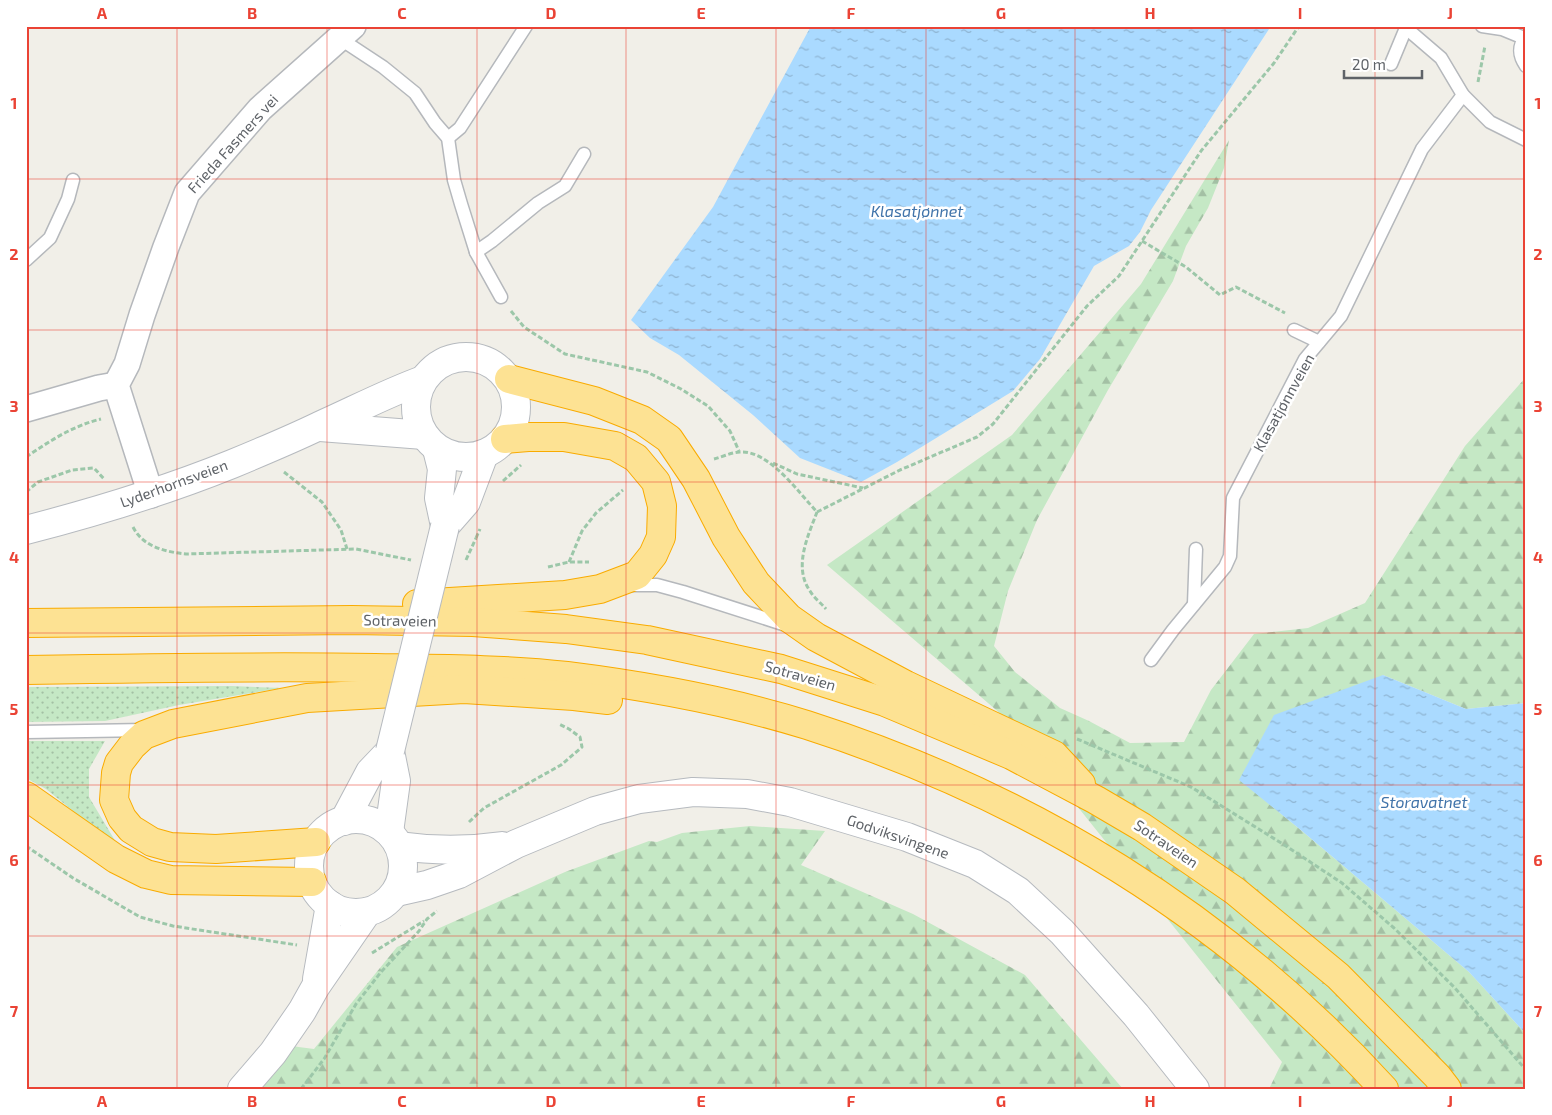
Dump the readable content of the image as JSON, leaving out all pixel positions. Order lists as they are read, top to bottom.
{
  "streets": {
    "highway": ["Sotraveien"],
    "main road": ["Lyderhornsveien", "Godviksvingene"],
    "street": ["Frieda Fasmers vei"],
    "lane": ["Klasatjønnveien"]
  },
  "water": ["Klasatjønnet", "Storavatnet"],
  "scale_bar": "20 m",
  "grid": {
    "columns": [
      "A",
      "B",
      "C",
      "D",
      "E",
      "F",
      "G",
      "H",
      "I",
      "J"
    ],
    "rows": [
      "1",
      "2",
      "3",
      "4",
      "5",
      "6",
      "7"
    ]
  }
}
